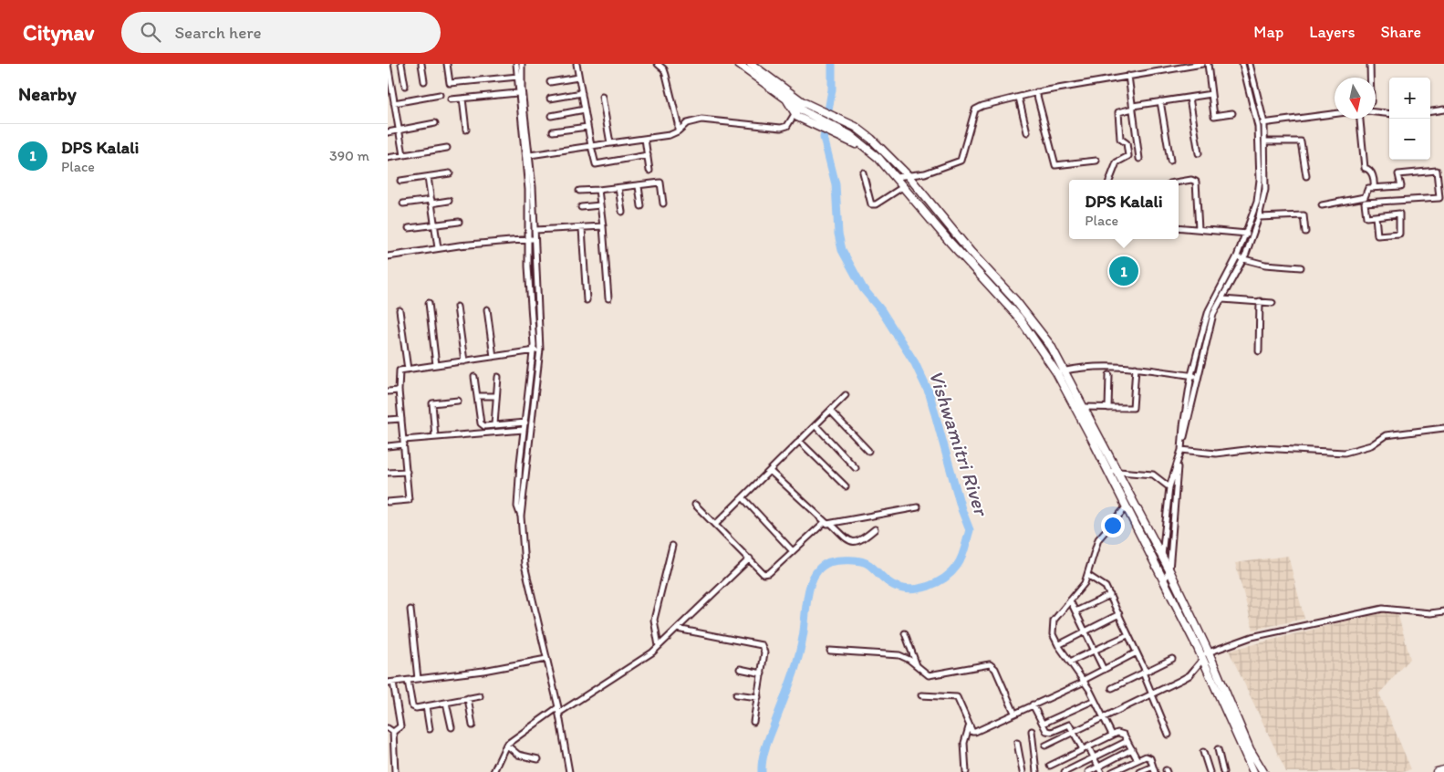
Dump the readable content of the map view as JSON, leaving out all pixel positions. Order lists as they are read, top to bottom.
{
  "water": ["Vishwamitri River"],
  "north": "bottom",
  "page": {
    "header": "Citynav",
    "search": "Search here",
    "nav": ["Map", "Layers", "Share"],
    "heading": "Nearby",
    "map_buttons": ["+", "−"],
    "list": [
      {
        "mark": "1",
        "name": "DPS Kalali",
        "note": "Place",
        "value": "390 m"
      }
    ],
    "popup": ["DPS Kalali", "Place"],
    "pins": "1"
  }
}
